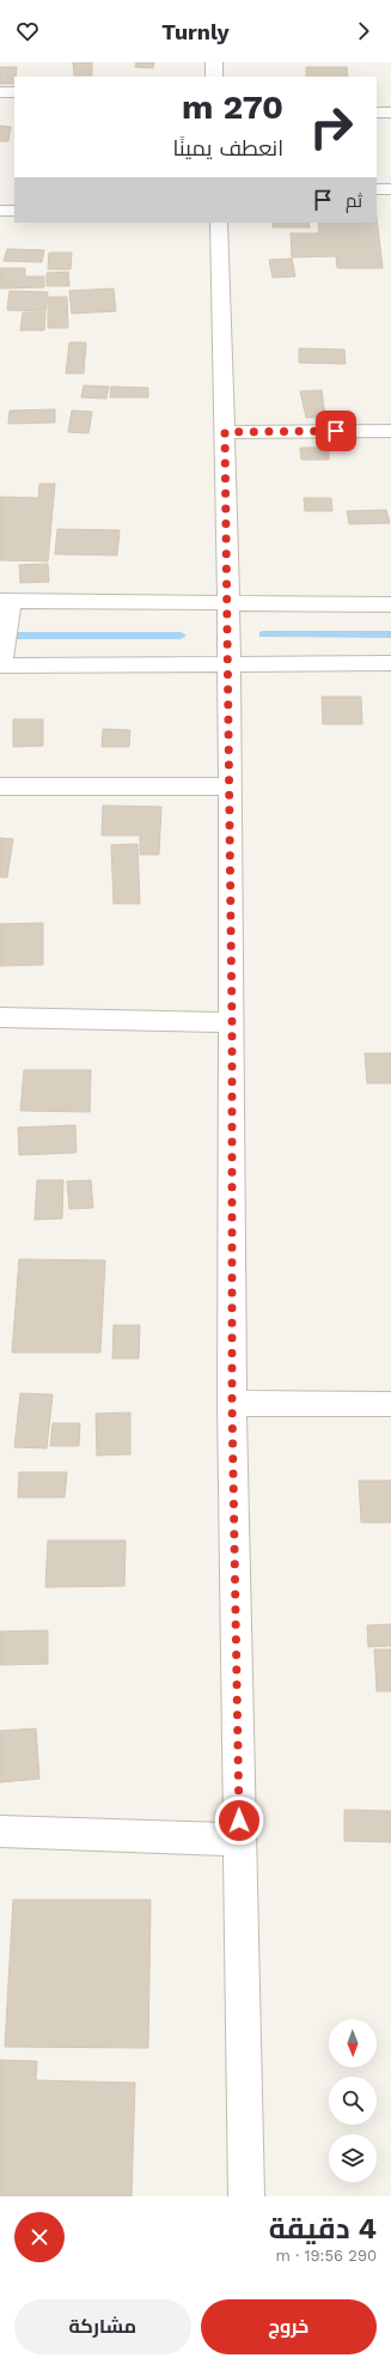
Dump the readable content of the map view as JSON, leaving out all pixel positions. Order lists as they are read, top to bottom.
{
  "north": "bottom",
  "page": {
    "header": "Turnly",
    "turn": ["270 m", "انعطف يمينًا"],
    "then": "ثم",
    "heading": ["4 دقيقة", "290 m · 19:56"],
    "buttons": ["خروج", "مشاركة"]
  }
}
